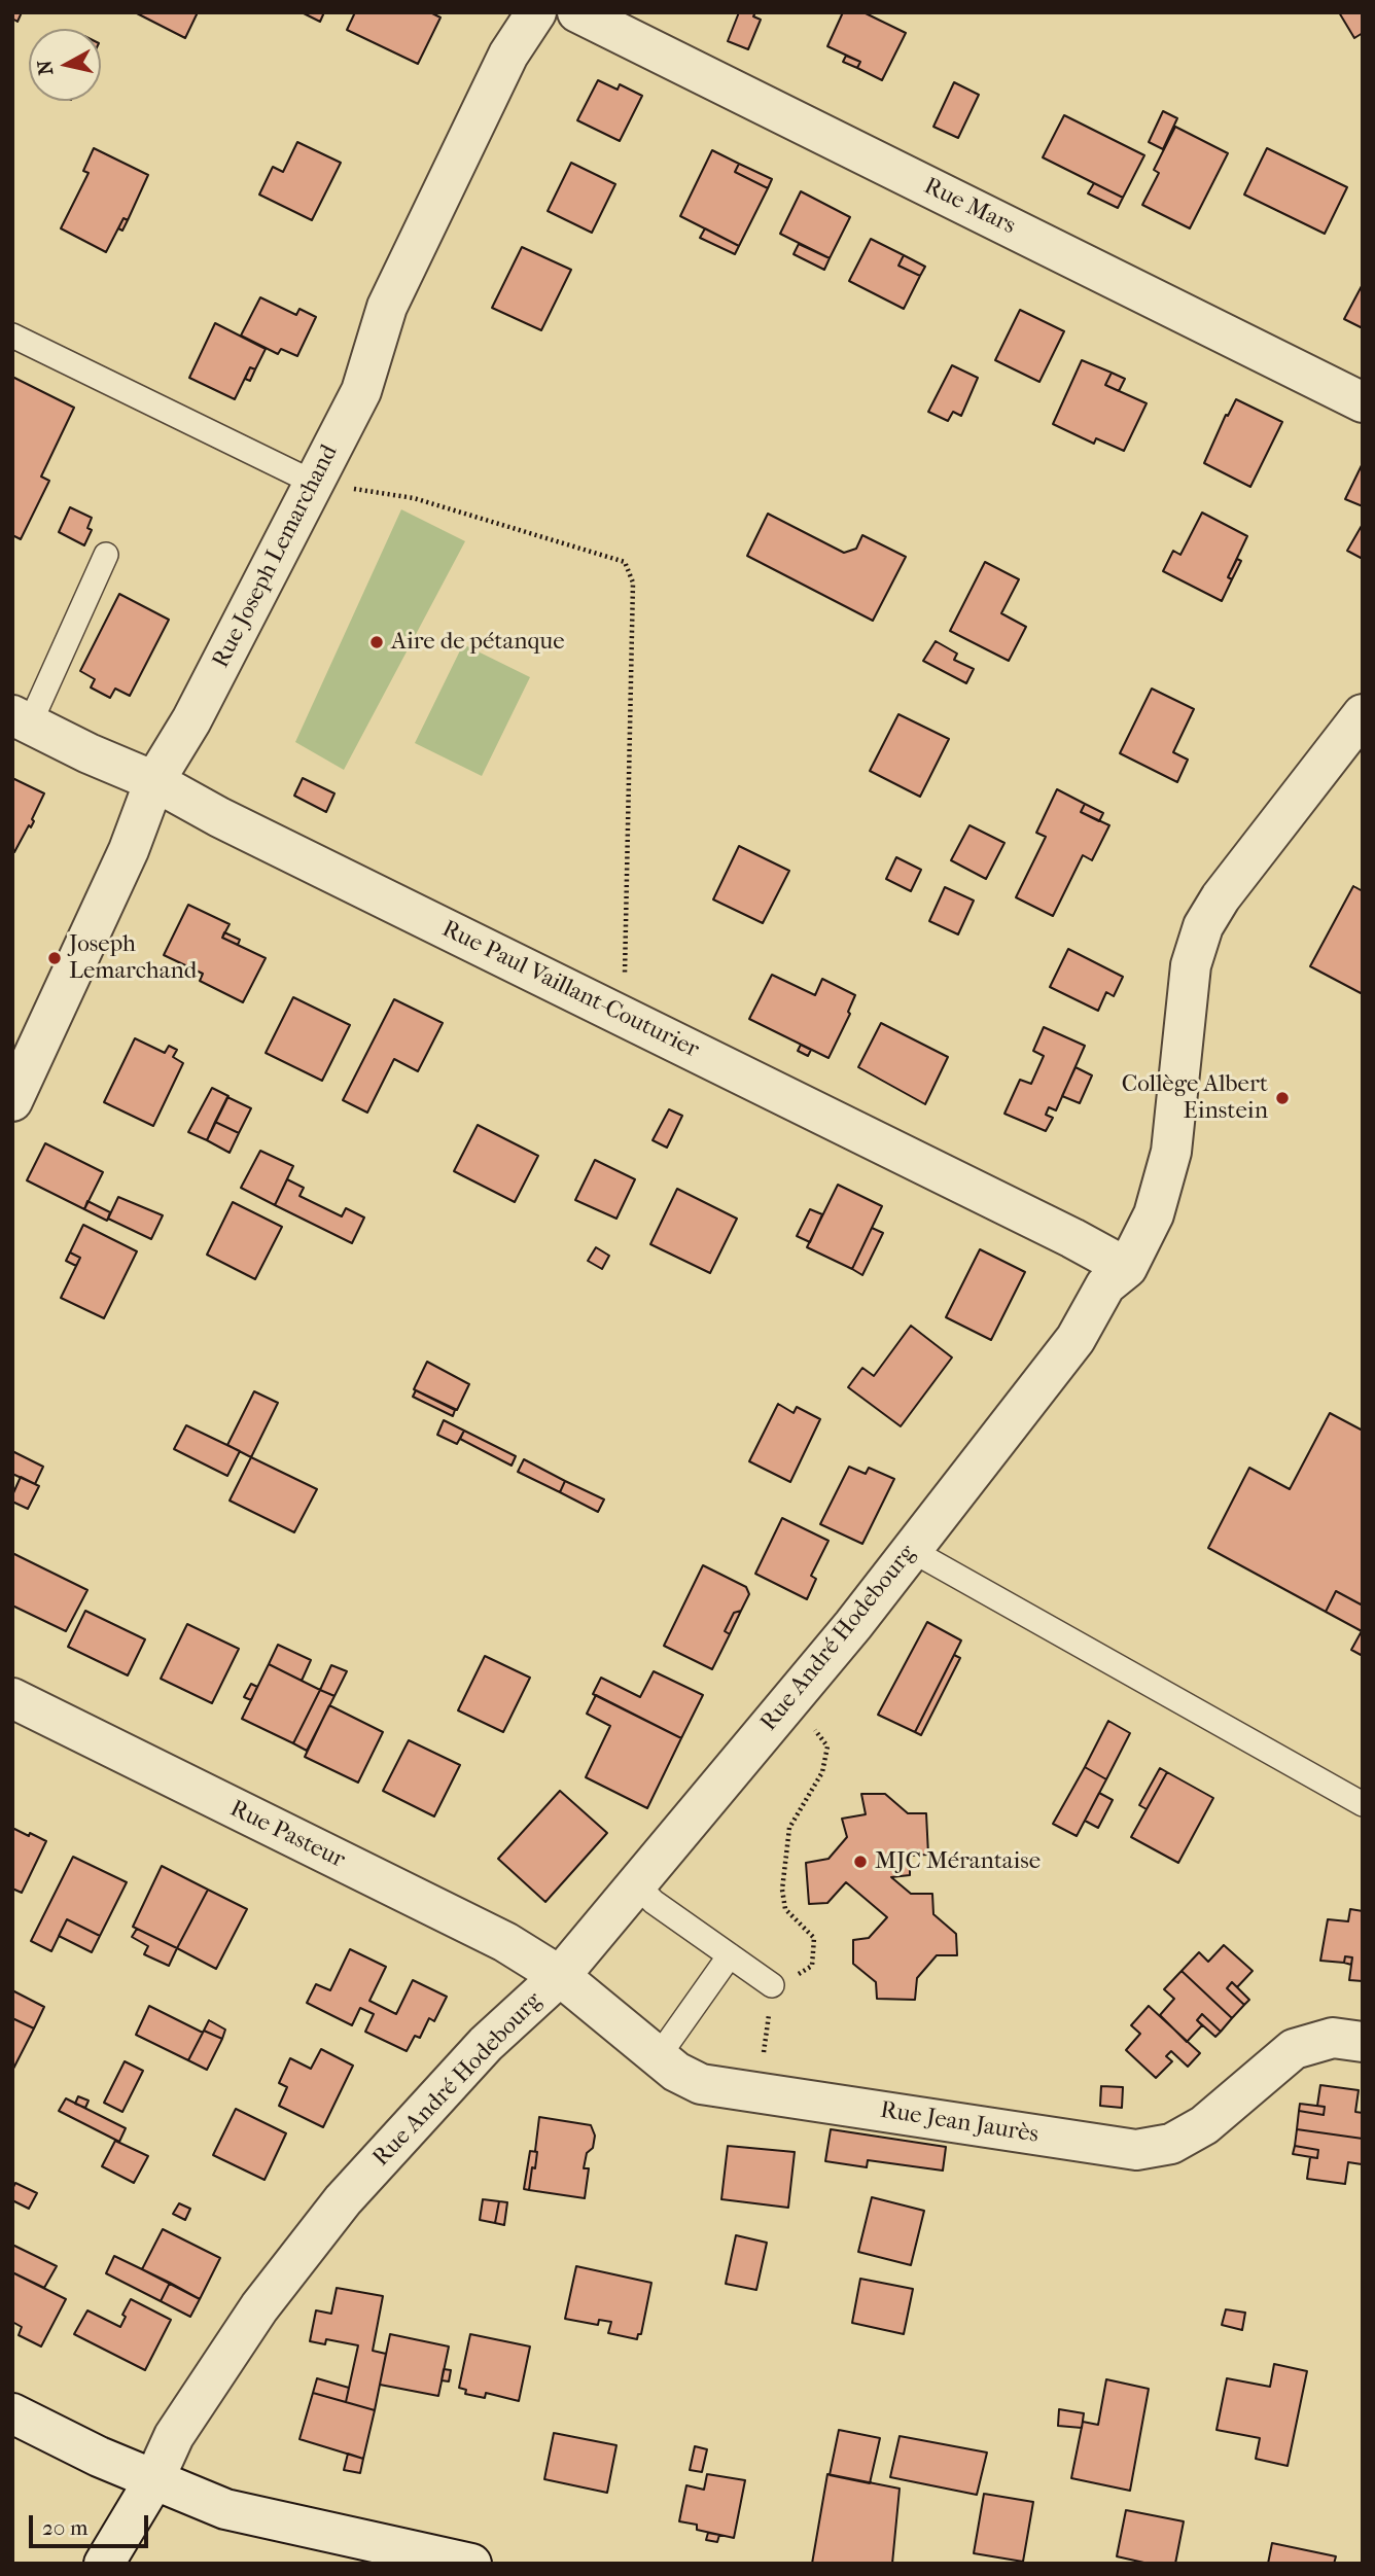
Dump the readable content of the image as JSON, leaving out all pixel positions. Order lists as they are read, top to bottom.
{
  "streets": {
    "street": [
      "Rue Mars",
      "Rue Joseph Lemarchand",
      "Rue Paul Vaillant-Couturier",
      "Rue André Hodebourg",
      "Rue Pasteur",
      "Rue Jean Jaurès"
    ]
  },
  "crossings": [
    ["Rue Joseph Lemarchand", "Rue Paul Vaillant-Couturier"],
    ["Rue Paul Vaillant-Couturier", "Rue André Hodebourg"],
    ["Rue André Hodebourg", "Rue Pasteur"],
    ["Rue André Hodebourg", "Rue Jean Jaurès"],
    ["Rue Pasteur", "Rue Jean Jaurès"]
  ],
  "places": [
    "Aire de pétanque",
    "Joseph Lemarchand",
    "Collège Albert Einstein",
    "MJC Mérantaise"
  ],
  "scale_bar": "20 m",
  "north": "left"
}
